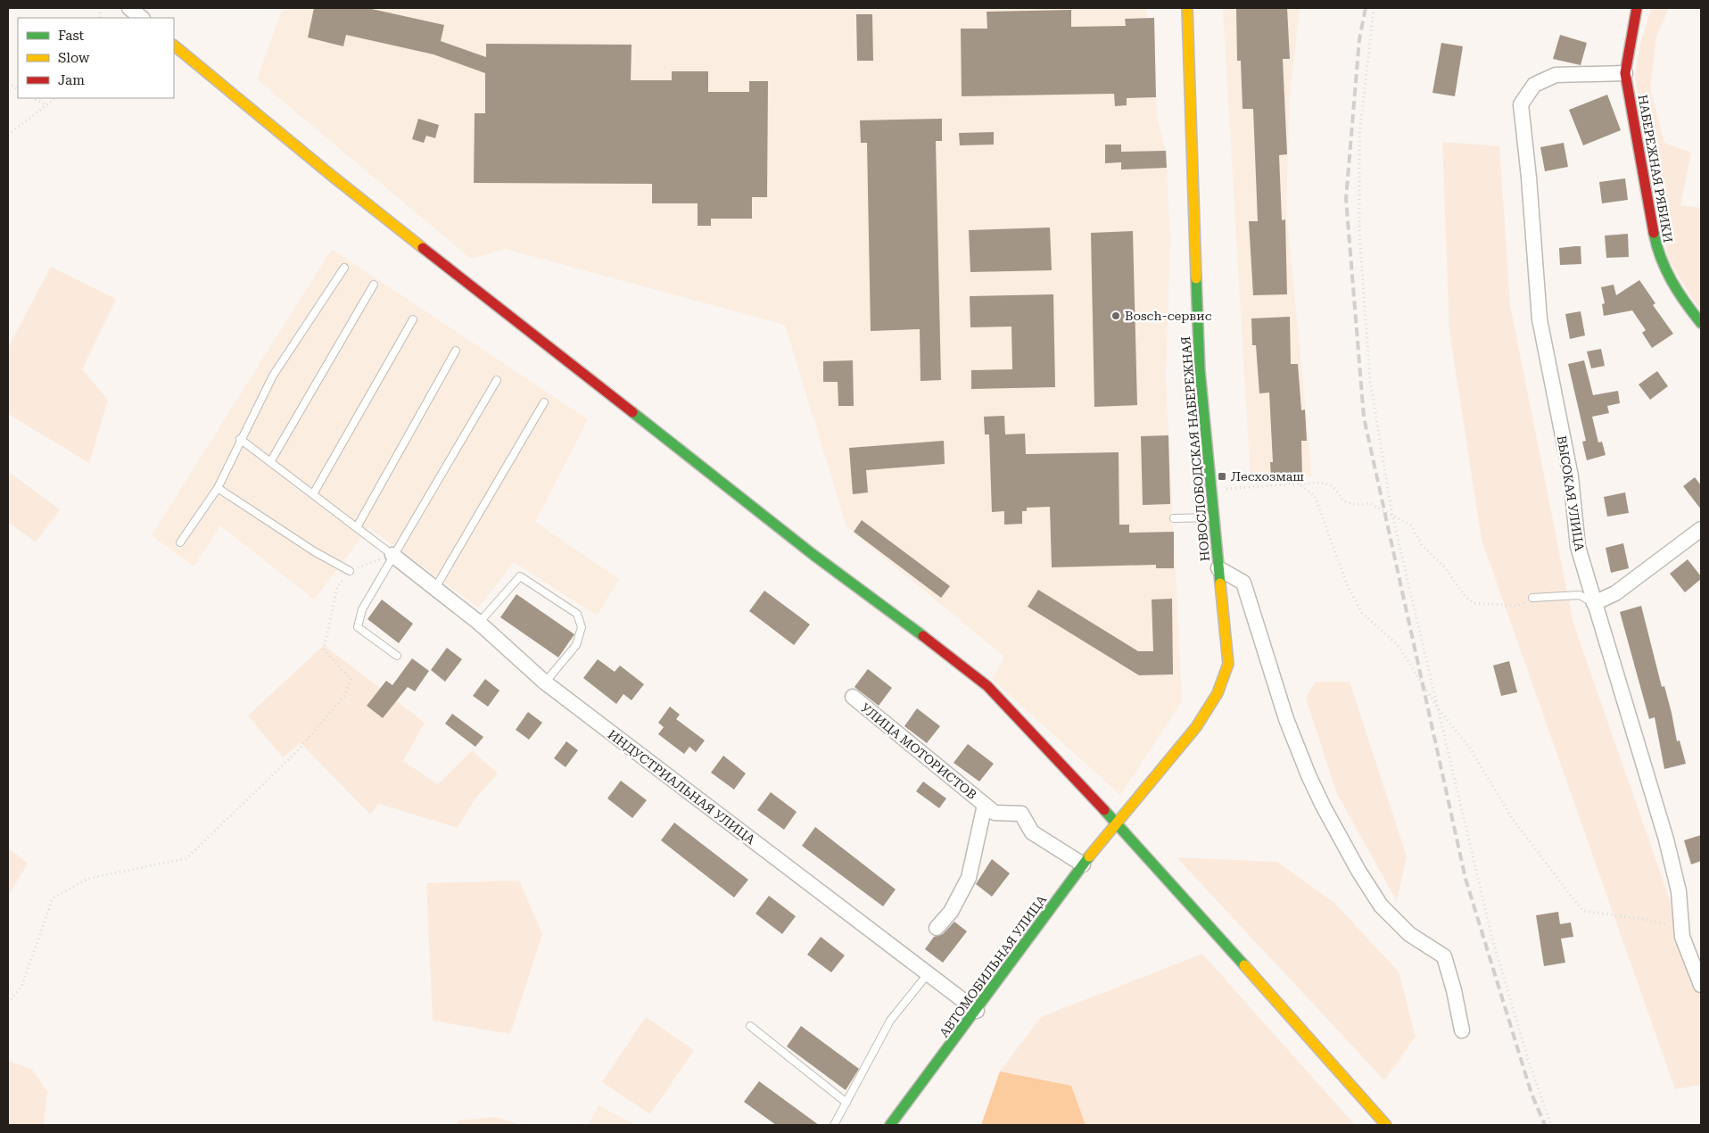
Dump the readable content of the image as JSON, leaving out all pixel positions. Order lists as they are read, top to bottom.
{
  "streets": {
    "street": [
      "НАБЕРЕЖНАЯ РЯБИКИ",
      "НОВОСЛОБОДСКАЯ НАБЕРЕЖНАЯ",
      "ВЫСОКАЯ УЛИЦА",
      "УЛИЦА МОТОРИСТОВ",
      "ИНДУСТРИАЛЬНАЯ УЛИЦА",
      "АВТОМОБИЛЬНАЯ УЛИЦА"
    ]
  },
  "crossings": [
    ["НАБЕРЕЖНАЯ РЯБИКИ", "ВЫСОКАЯ УЛИЦА"],
    ["НОВОСЛОБОДСКАЯ НАБЕРЕЖНАЯ", "АВТОМОБИЛЬНАЯ УЛИЦА"],
    ["УЛИЦА МОТОРИСТОВ", "АВТОМОБИЛЬНАЯ УЛИЦА"],
    ["ИНДУСТРИАЛЬНАЯ УЛИЦА", "АВТОМОБИЛЬНАЯ УЛИЦА"]
  ],
  "places": {
    "other": ["Bosch-сервис"],
    "transit": ["Лесхозмаш"]
  },
  "legend": ["Fast", "Slow", "Jam"]
}
